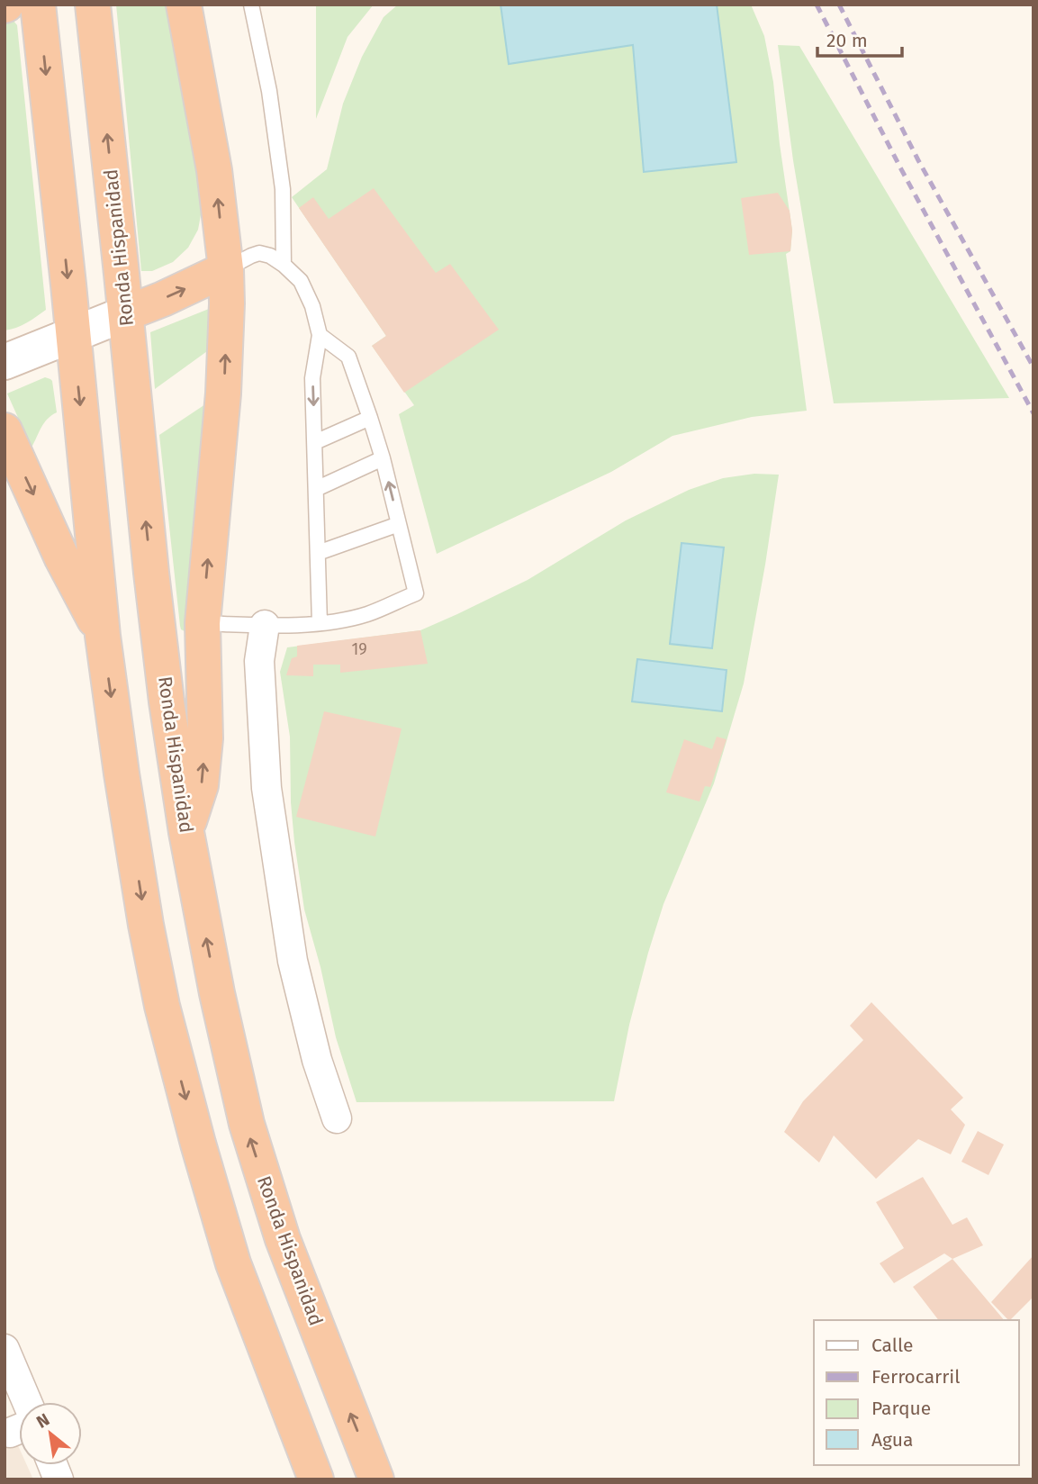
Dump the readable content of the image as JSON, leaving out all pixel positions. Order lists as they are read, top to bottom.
{
  "streets": {
    "highway": ["Ronda Hispanidad"]
  },
  "house_numbers": ["19"],
  "legend": [
    "Calle",
    "Ferrocarril",
    "Parque",
    "Agua"
  ],
  "scale_bar": "20 m",
  "north": "top left"
}
